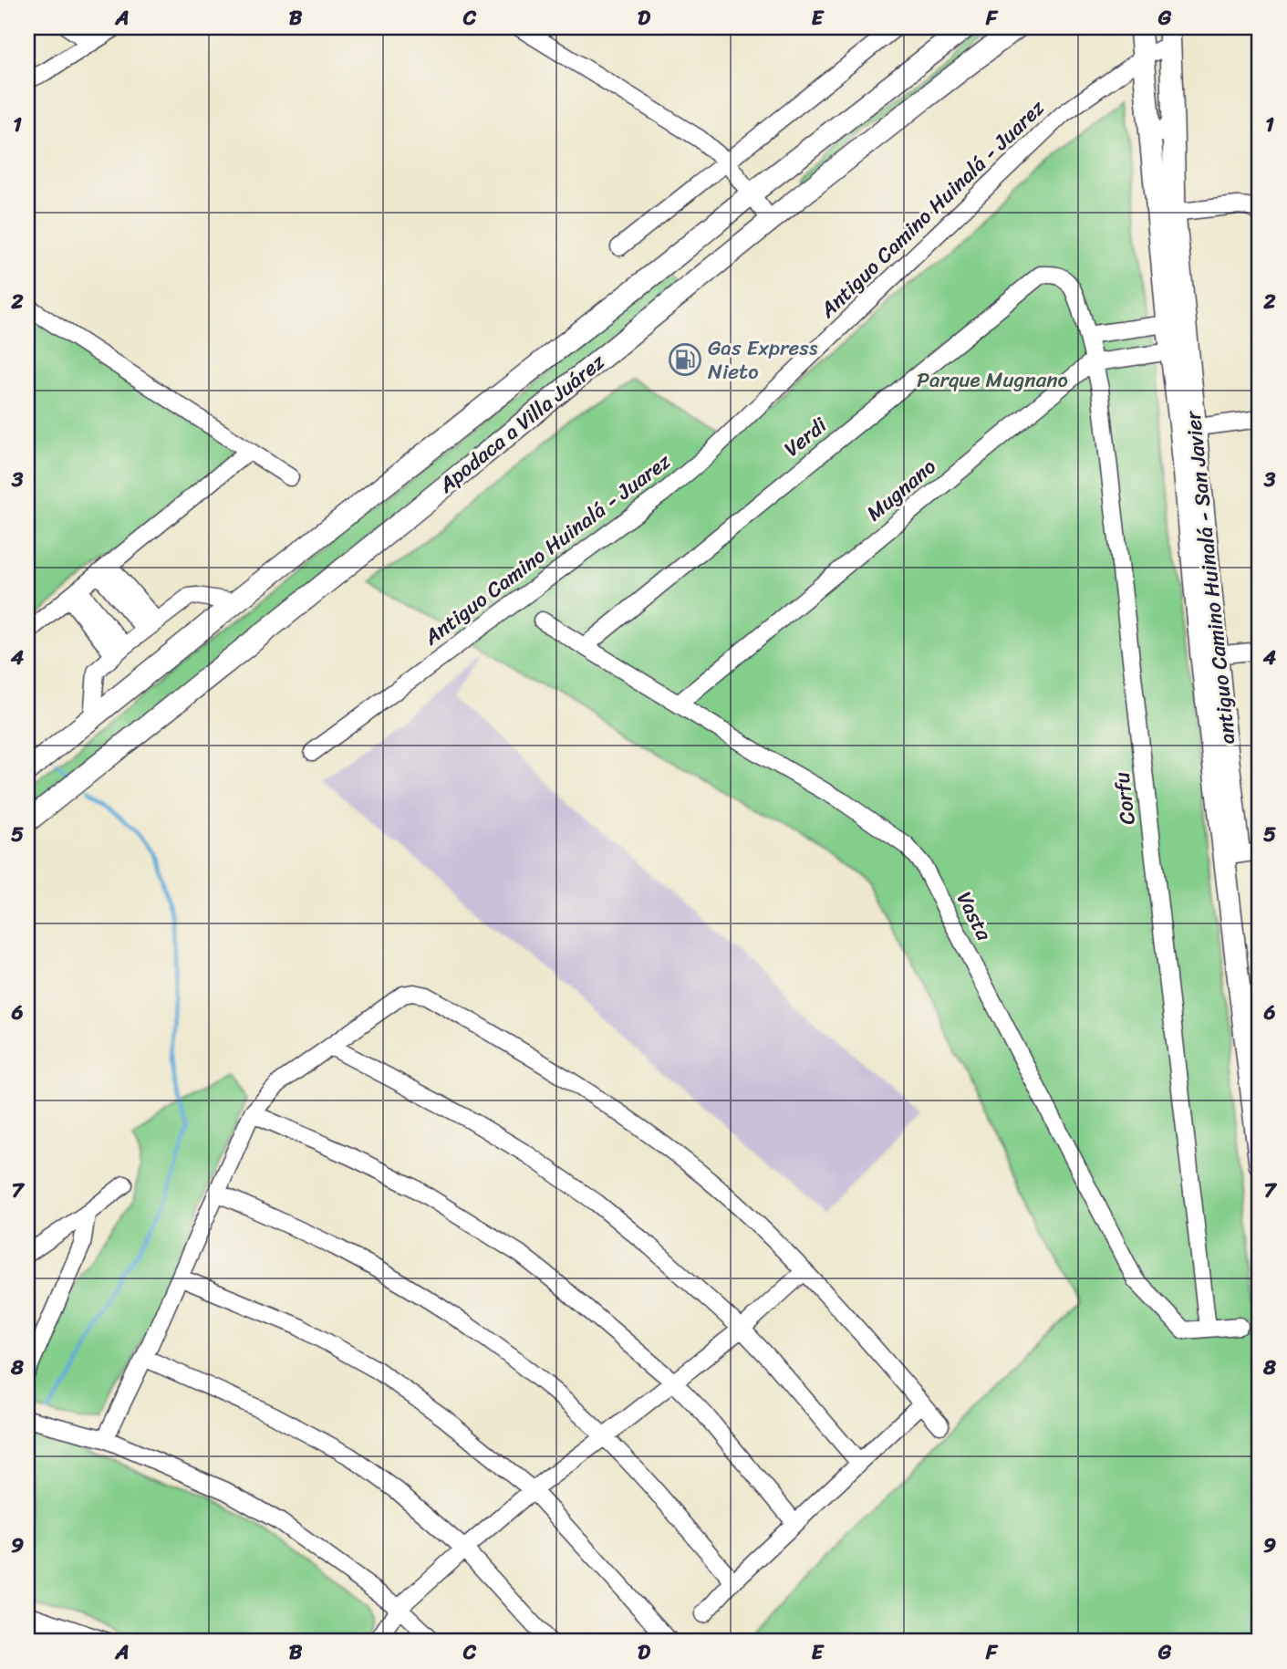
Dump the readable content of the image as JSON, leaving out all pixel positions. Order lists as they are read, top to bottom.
{
  "streets": {
    "main road": ["Apodaca a Villa Juárez", "antiguo Camino Huinalá - San Javier"],
    "street": [
      "Antiguo Camino Huinalá - Juarez",
      "Verdi",
      "Mugnano",
      "Corfu",
      "Vasta"
    ]
  },
  "crossings": [
    ["Antiguo Camino Huinalá - Juarez", "antiguo Camino Huinalá - San Javier"],
    ["Verdi", "Corfu"],
    ["Verdi", "Vasta"],
    ["Mugnano", "Corfu"],
    ["Mugnano", "Vasta"],
    ["Corfu", "Vasta"]
  ],
  "parks": ["Parque Mugnano"],
  "places": {
    "fuel station": ["Gas Express Nieto"]
  },
  "grid": {
    "columns": [
      "A",
      "B",
      "C",
      "D",
      "E",
      "F",
      "G"
    ],
    "rows": [
      "1",
      "2",
      "3",
      "4",
      "5",
      "6",
      "7",
      "8",
      "9"
    ]
  }
}
